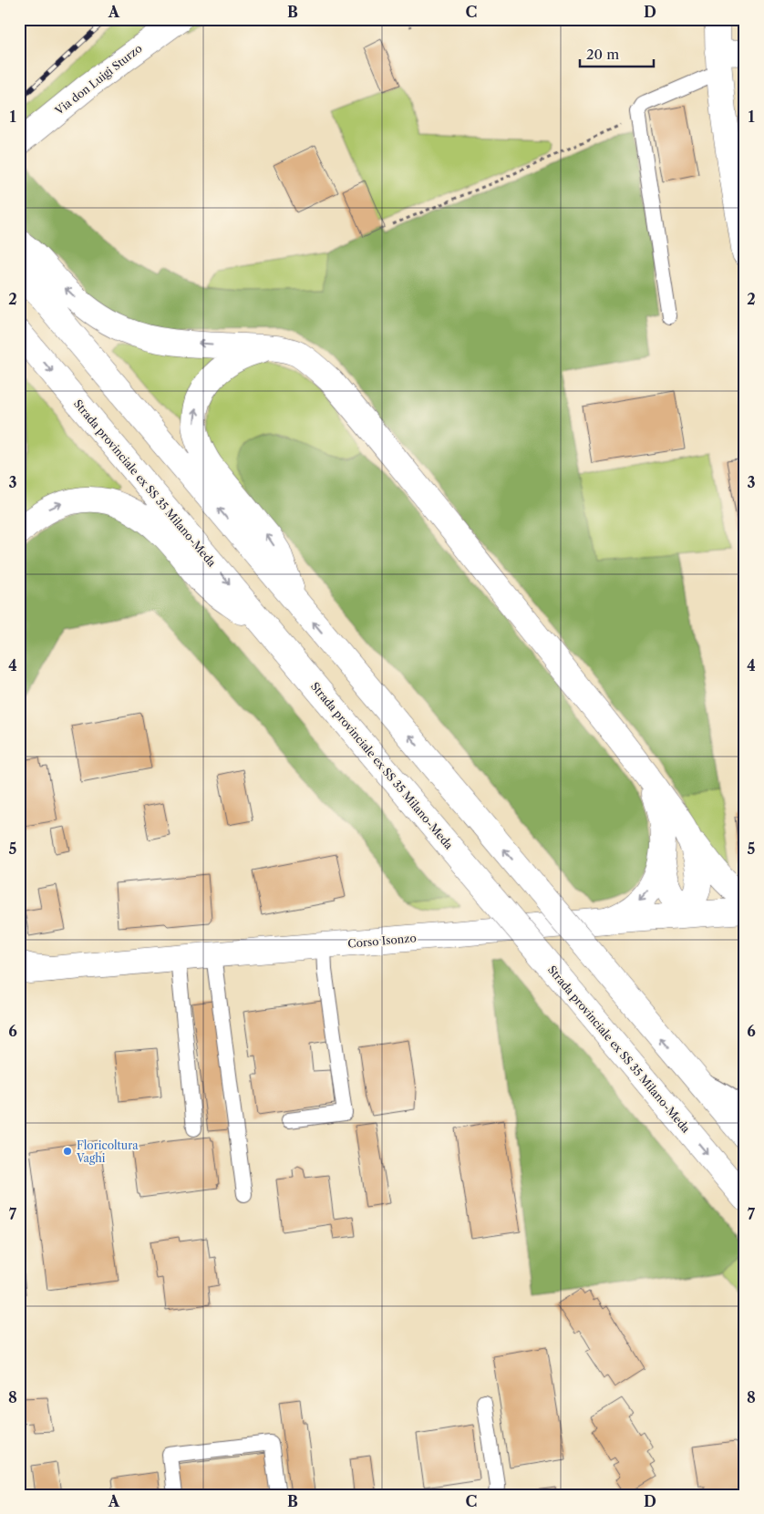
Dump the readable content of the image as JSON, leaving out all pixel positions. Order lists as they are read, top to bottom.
{
  "streets": {
    "main road": ["Via don Luigi Sturzo", "Strada provinciale ex SS 35 Milano-Meda", "Corso Isonzo"]
  },
  "places": ["Floricoltura Vaghi"],
  "scale_bar": "20 m",
  "grid": {
    "columns": [
      "A",
      "B",
      "C",
      "D"
    ],
    "rows": [
      "1",
      "2",
      "3",
      "4",
      "5",
      "6",
      "7",
      "8"
    ]
  }
}
